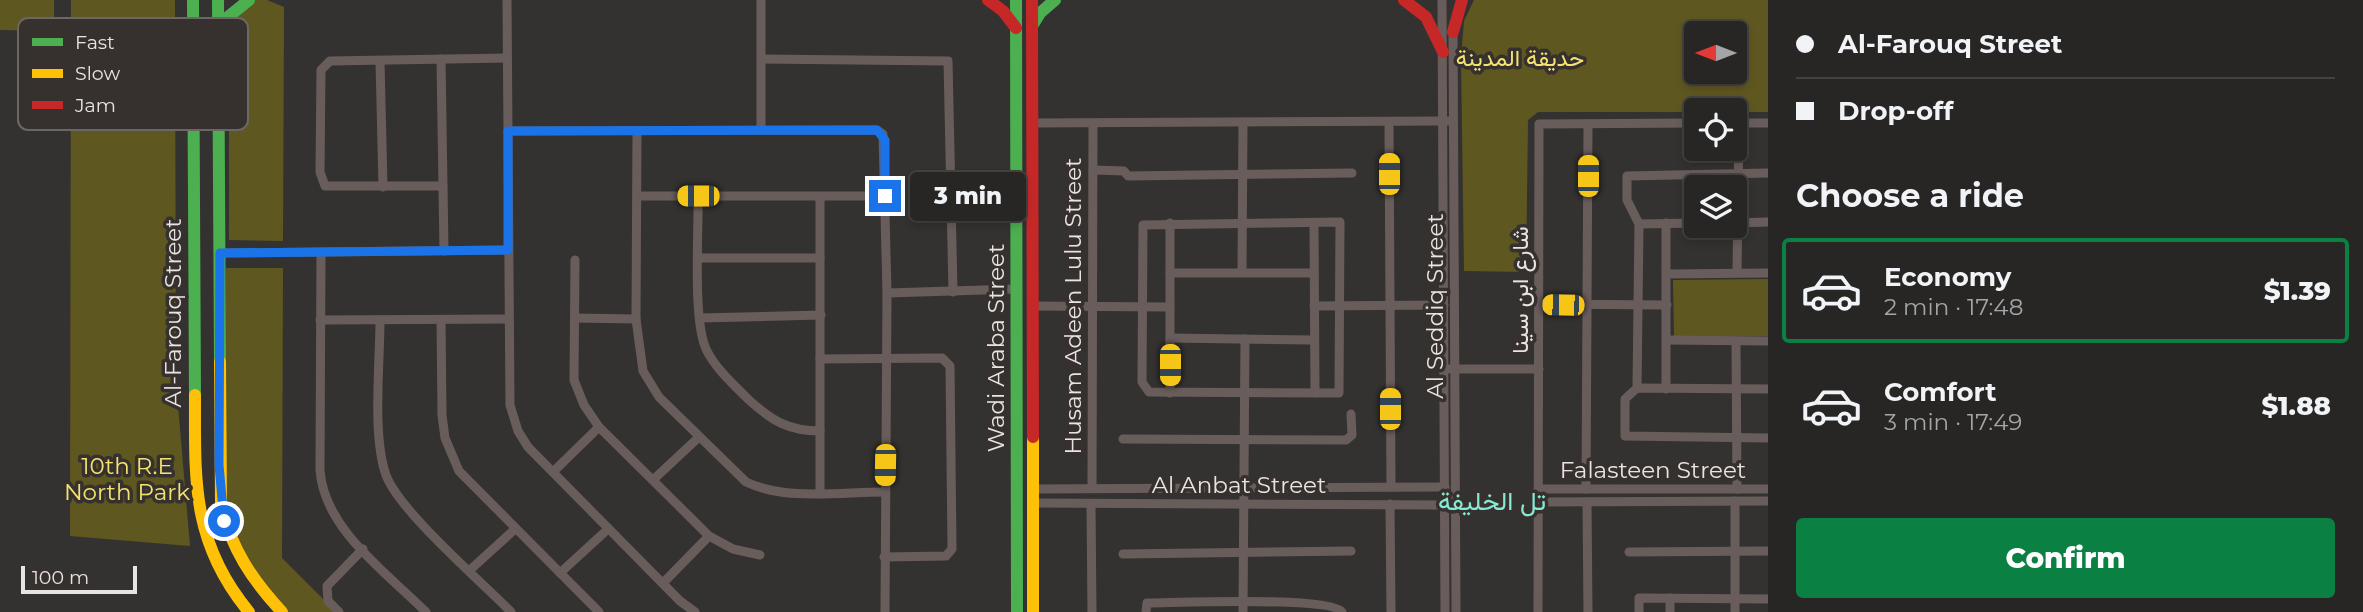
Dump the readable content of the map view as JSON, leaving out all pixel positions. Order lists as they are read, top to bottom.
{
  "streets": {
    "main road": ["Al-Farouq Street", "Wadi Araba Street"],
    "street": [
      "شارع ابن سينا",
      "Husam Adeen Lulu Street",
      "Al Seddiq Street",
      "Falasteen Street",
      "Al Anbat Street"
    ]
  },
  "crossings": [
    ["شارع ابن سينا", "Falasteen Street"],
    ["Husam Adeen Lulu Street", "Al Anbat Street"],
    ["Al Seddiq Street", "Al Anbat Street"],
    ["Wadi Araba Street", "Al Anbat Street"]
  ],
  "districts": ["تل الخليفة"],
  "parks": ["حديقة المدينة", "10th R.E North Park"],
  "legend": ["Fast", "Slow", "Jam"],
  "scale_bar": "100 m",
  "north": "left",
  "page": {
    "banner": ["Al-Farouq Street", "Drop-off"],
    "heading": "Choose a ride",
    "bubble": "3 min",
    "list": [
      {
        "name": "Economy",
        "note": "2 min · 17:48",
        "value": "$1.39"
      },
      {
        "name": "Comfort",
        "note": "3 min · 17:49",
        "value": "$1.88"
      }
    ],
    "buttons": "Confirm",
    "scale": "100 m"
  }
}
